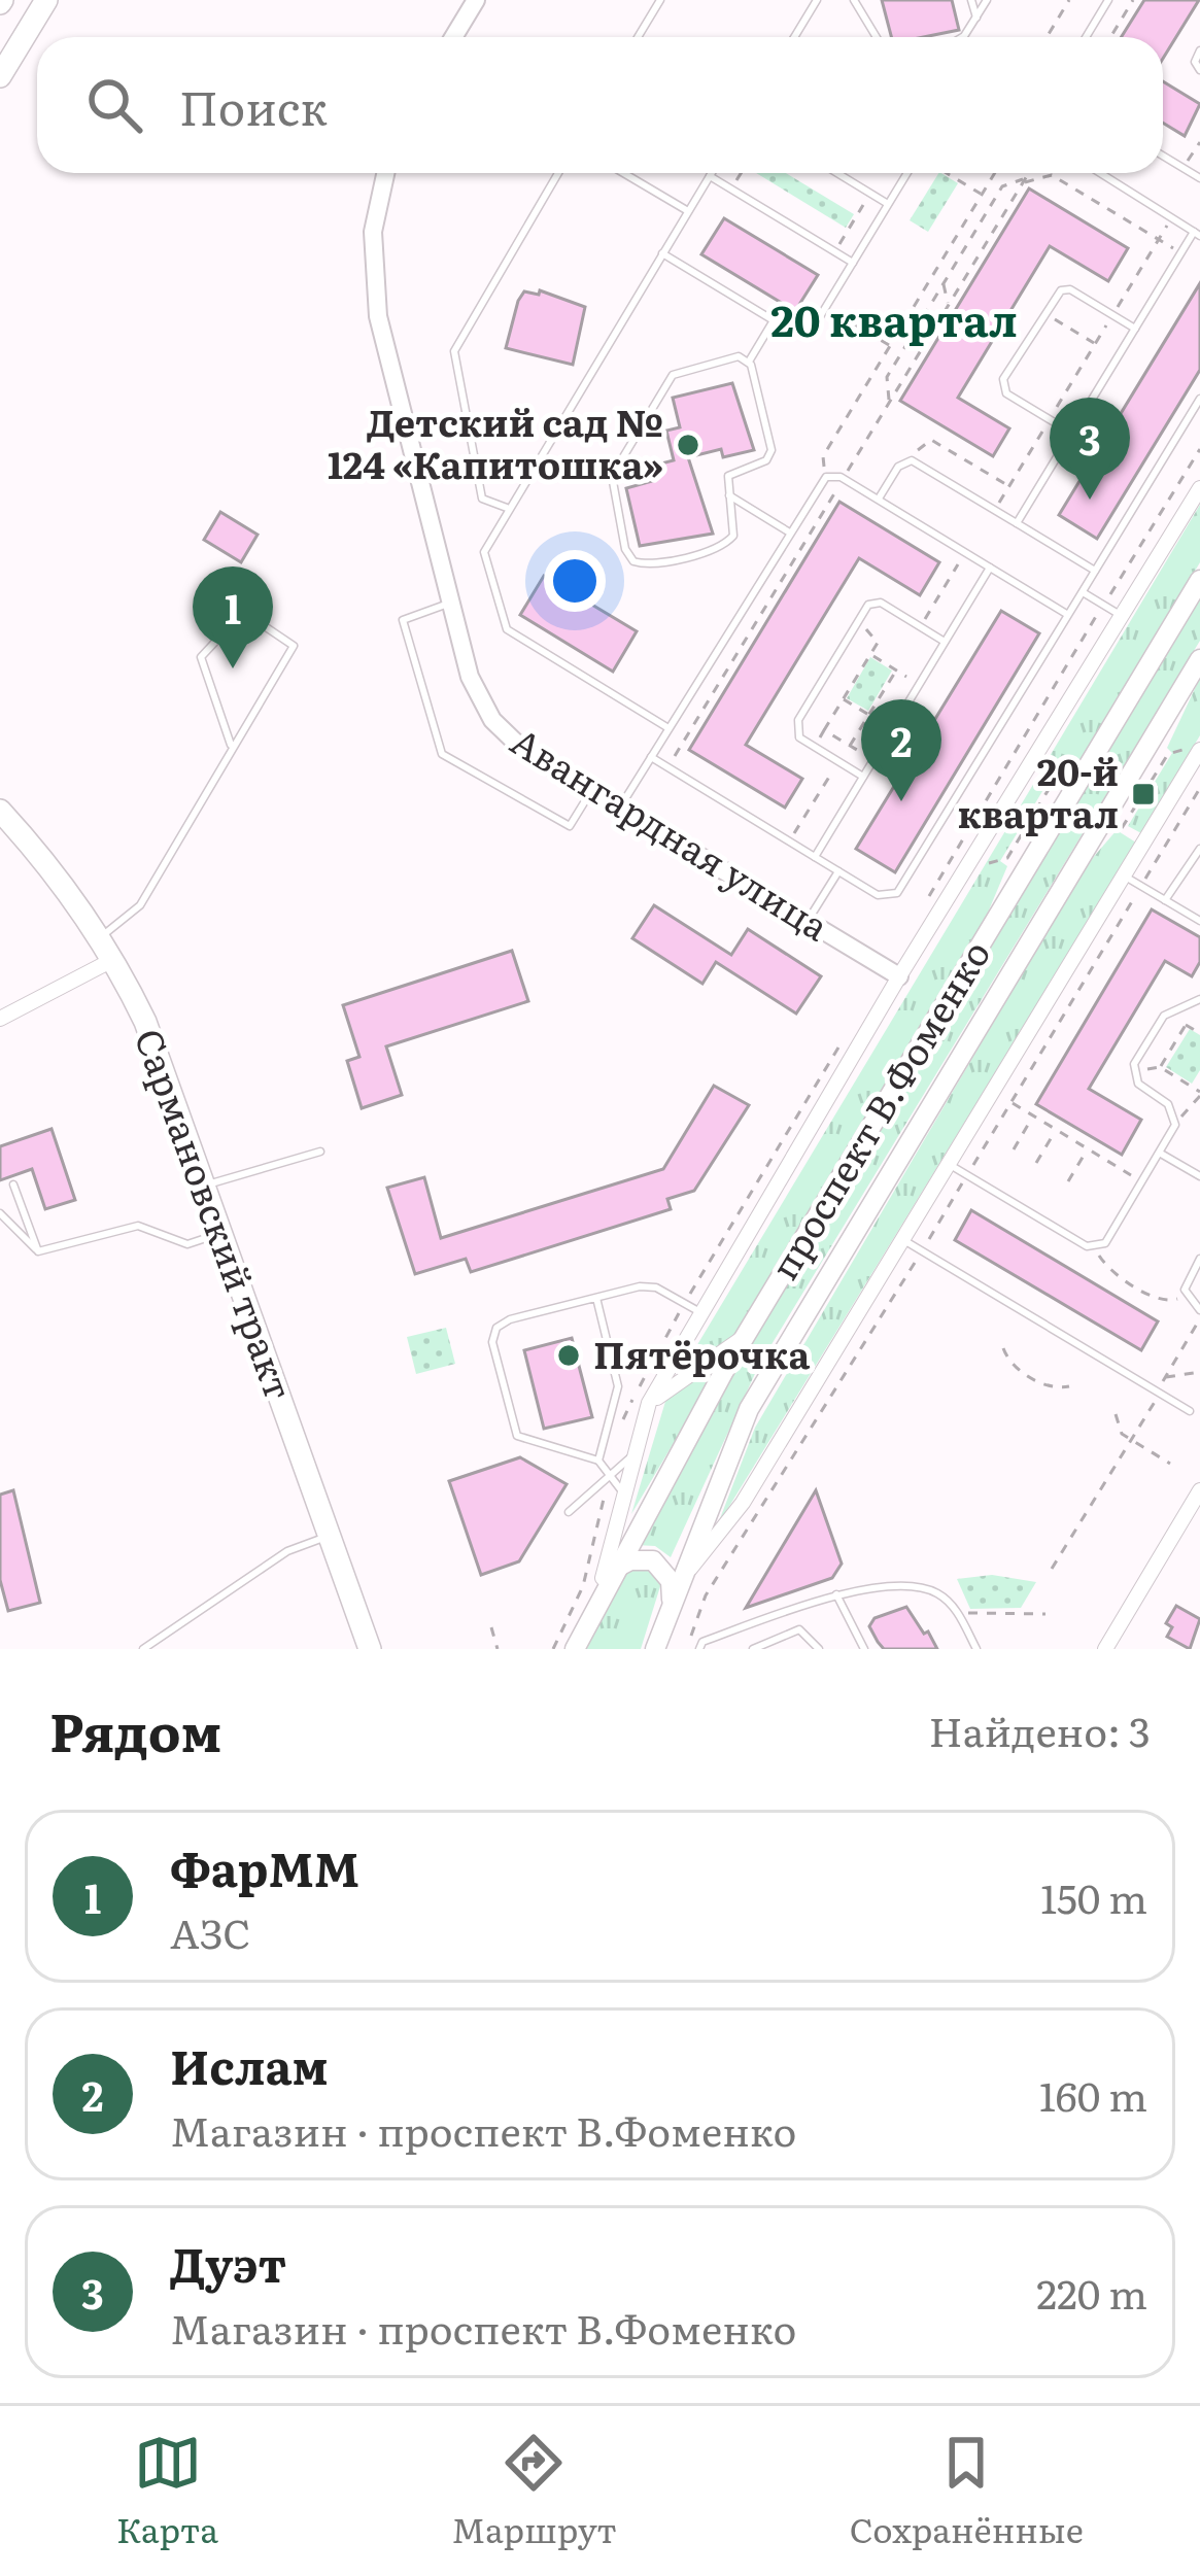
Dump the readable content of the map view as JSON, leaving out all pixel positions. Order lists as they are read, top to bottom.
{
  "streets": {
    "main road": ["проспект В.Фоменко", "Сармановский тракт"],
    "street": ["Авангардная улица"]
  },
  "districts": ["20 квартал"],
  "places": {
    "other": ["Детский сад № 124 «Капитошка»", "Пятёрочка"],
    "transit": ["20-й квартал"]
  },
  "page": {
    "search": "Поиск",
    "pins": ["3", "1", "2"],
    "heading": ["Рядом", "Найдено: 3"],
    "list": [
      {
        "mark": "1",
        "name": "ФарММ",
        "note": "АЗС",
        "value": "150 m"
      },
      {
        "mark": "2",
        "name": "Ислам",
        "note": "Магазин · проспект В.Фоменко",
        "value": "160 m"
      },
      {
        "mark": "3",
        "name": "Дуэт",
        "note": "Магазин · проспект В.Фоменко",
        "value": "220 m"
      }
    ],
    "nav": ["Карта", "Маршрут", "Сохранённые"]
  }
}
